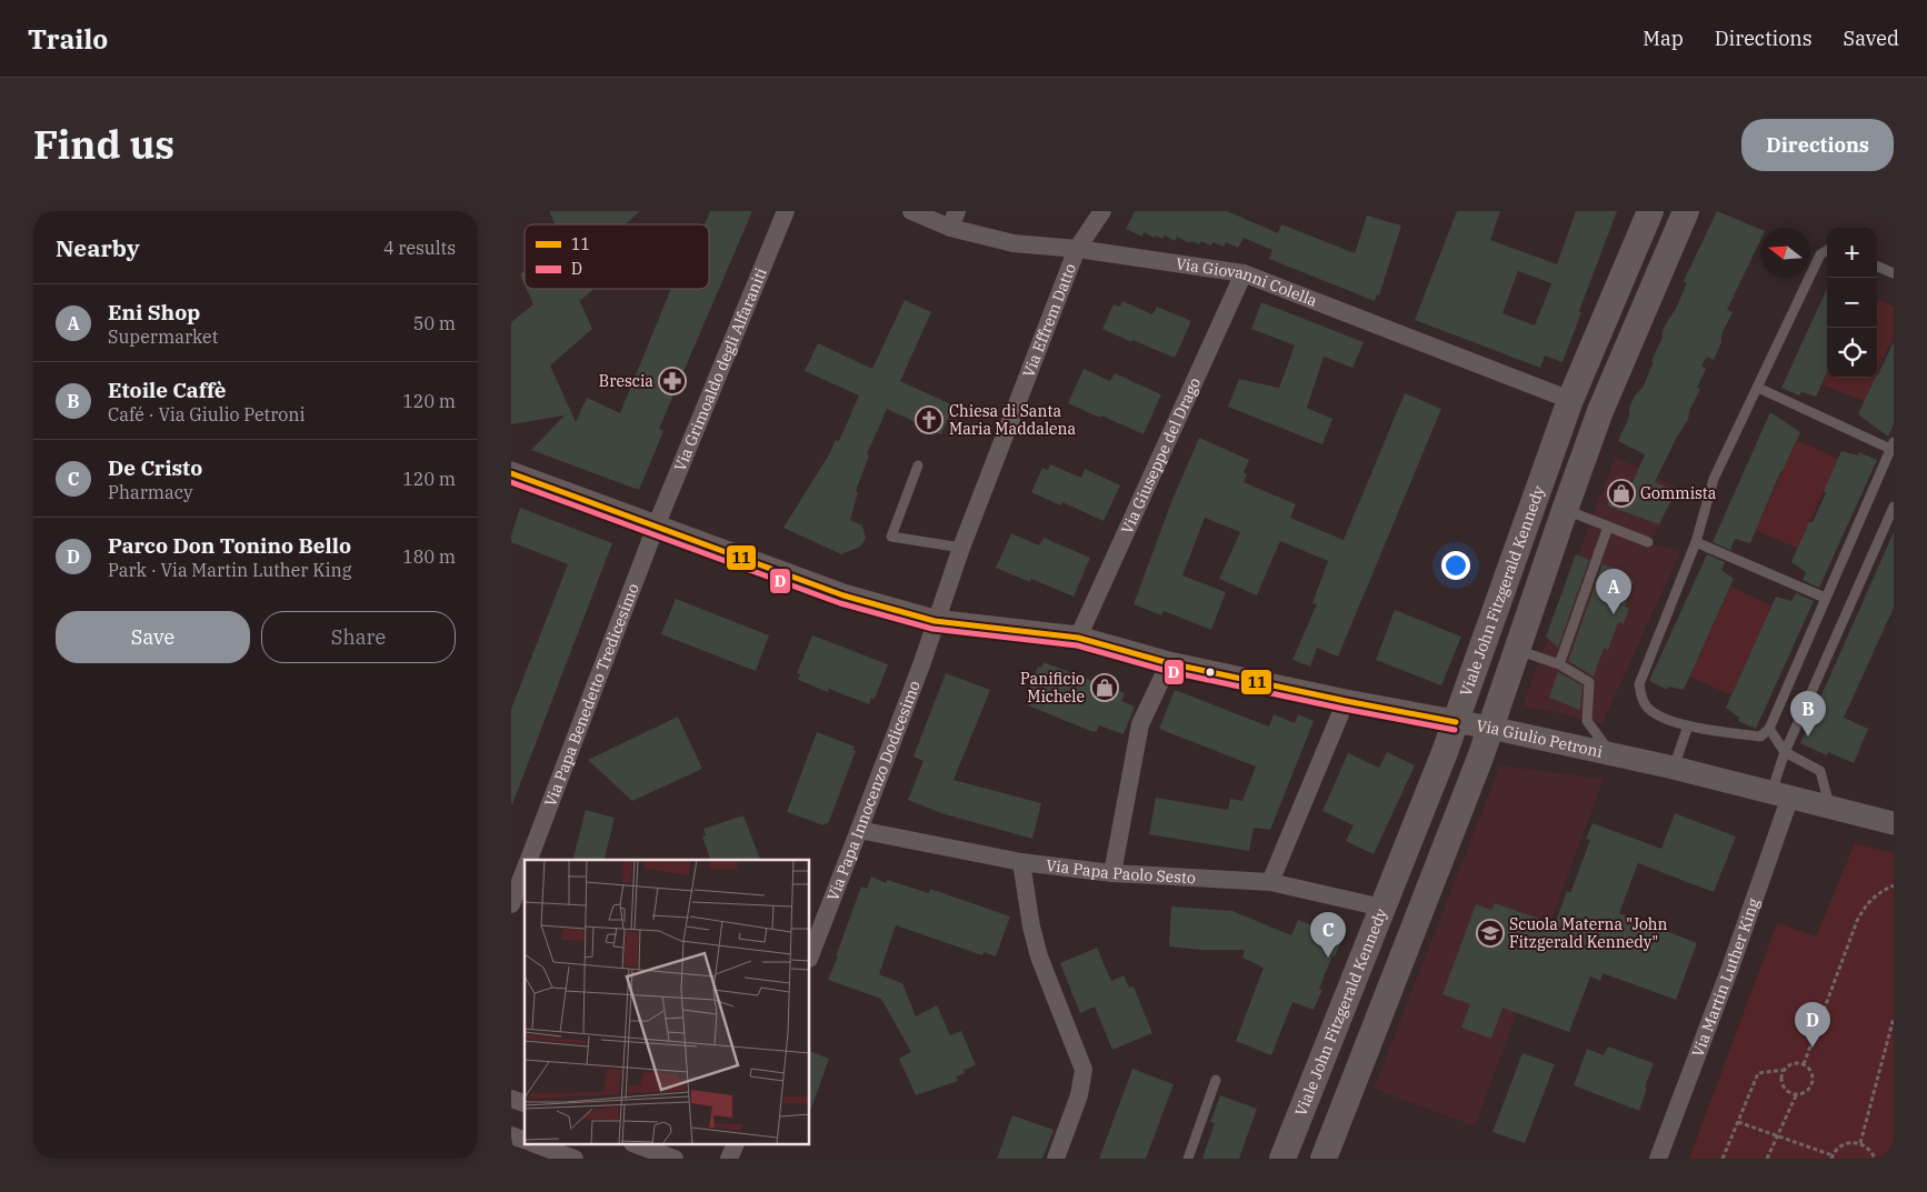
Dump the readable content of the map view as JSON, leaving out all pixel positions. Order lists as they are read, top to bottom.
{
  "streets": {
    "main road": ["Viale John Fitzgerald Kennedy"],
    "street": [
      "Via Giovanni Colella",
      "Via Effrem Datto",
      "Via Grimoaldo degli Alfaraniti",
      "Via Giuseppe del Drago",
      "Via Papa Benedetto Tredicesimo",
      "Via Giulio Petroni",
      "Via Papa Innocenzo Dodicesimo",
      "Via Papa Paolo Sesto",
      "Via Martin Luther King"
    ]
  },
  "crossings": [
    ["Via Giovanni Colella", "Via Effrem Datto"],
    ["Via Giovanni Colella", "Via Giuseppe del Drago"],
    ["Via Giovanni Colella", "Viale John Fitzgerald Kennedy"],
    ["Via Effrem Datto", "Via Giulio Petroni"],
    ["Via Effrem Datto", "Via Papa Innocenzo Dodicesimo"],
    ["Via Grimoaldo degli Alfaraniti", "Via Papa Benedetto Tredicesimo"],
    ["Via Grimoaldo degli Alfaraniti", "Via Giulio Petroni"],
    ["Via Giuseppe del Drago", "Via Giulio Petroni"],
    ["Viale John Fitzgerald Kennedy", "Via Giulio Petroni"],
    ["Viale John Fitzgerald Kennedy", "Via Papa Paolo Sesto"],
    ["Via Papa Benedetto Tredicesimo", "Via Giulio Petroni"],
    ["Via Giulio Petroni", "Via Papa Innocenzo Dodicesimo"],
    ["Via Giulio Petroni", "Via Martin Luther King"],
    ["Via Papa Innocenzo Dodicesimo", "Via Papa Paolo Sesto"]
  ],
  "places": {
    "pharmacy": ["Brescia"],
    "church": ["Chiesa di Santa Maria Maddalena"],
    "shop": ["Gommista", "Panificio Michele"],
    "school or university": ["Scuola Materna \"John Fitzgerald Kennedy\""]
  },
  "lines": ["transit line 11", "transit line D"],
  "legend": ["11", "D"],
  "north": "left",
  "page": {
    "header": "Trailo",
    "nav": ["Map", "Directions", "Saved"],
    "title": "Find us",
    "buttons": [
      "Directions",
      ["Save", "Share"]
    ],
    "heading": ["Nearby", "4 results"],
    "map_buttons": ["+", "−"],
    "list": [
      {
        "mark": "A",
        "name": "Eni Shop",
        "note": "Supermarket",
        "value": "50 m"
      },
      {
        "mark": "B",
        "name": "Etoile Caffè",
        "note": "Café · Via Giulio Petroni",
        "value": "120 m"
      },
      {
        "mark": "C",
        "name": "De Cristo",
        "note": "Pharmacy",
        "value": "120 m"
      },
      {
        "mark": "D",
        "name": "Parco Don Tonino Bello",
        "note": "Park · Via Martin Luther King",
        "value": "180 m"
      }
    ],
    "pins": [
      "A",
      "B",
      "C",
      "D"
    ]
  }
}
